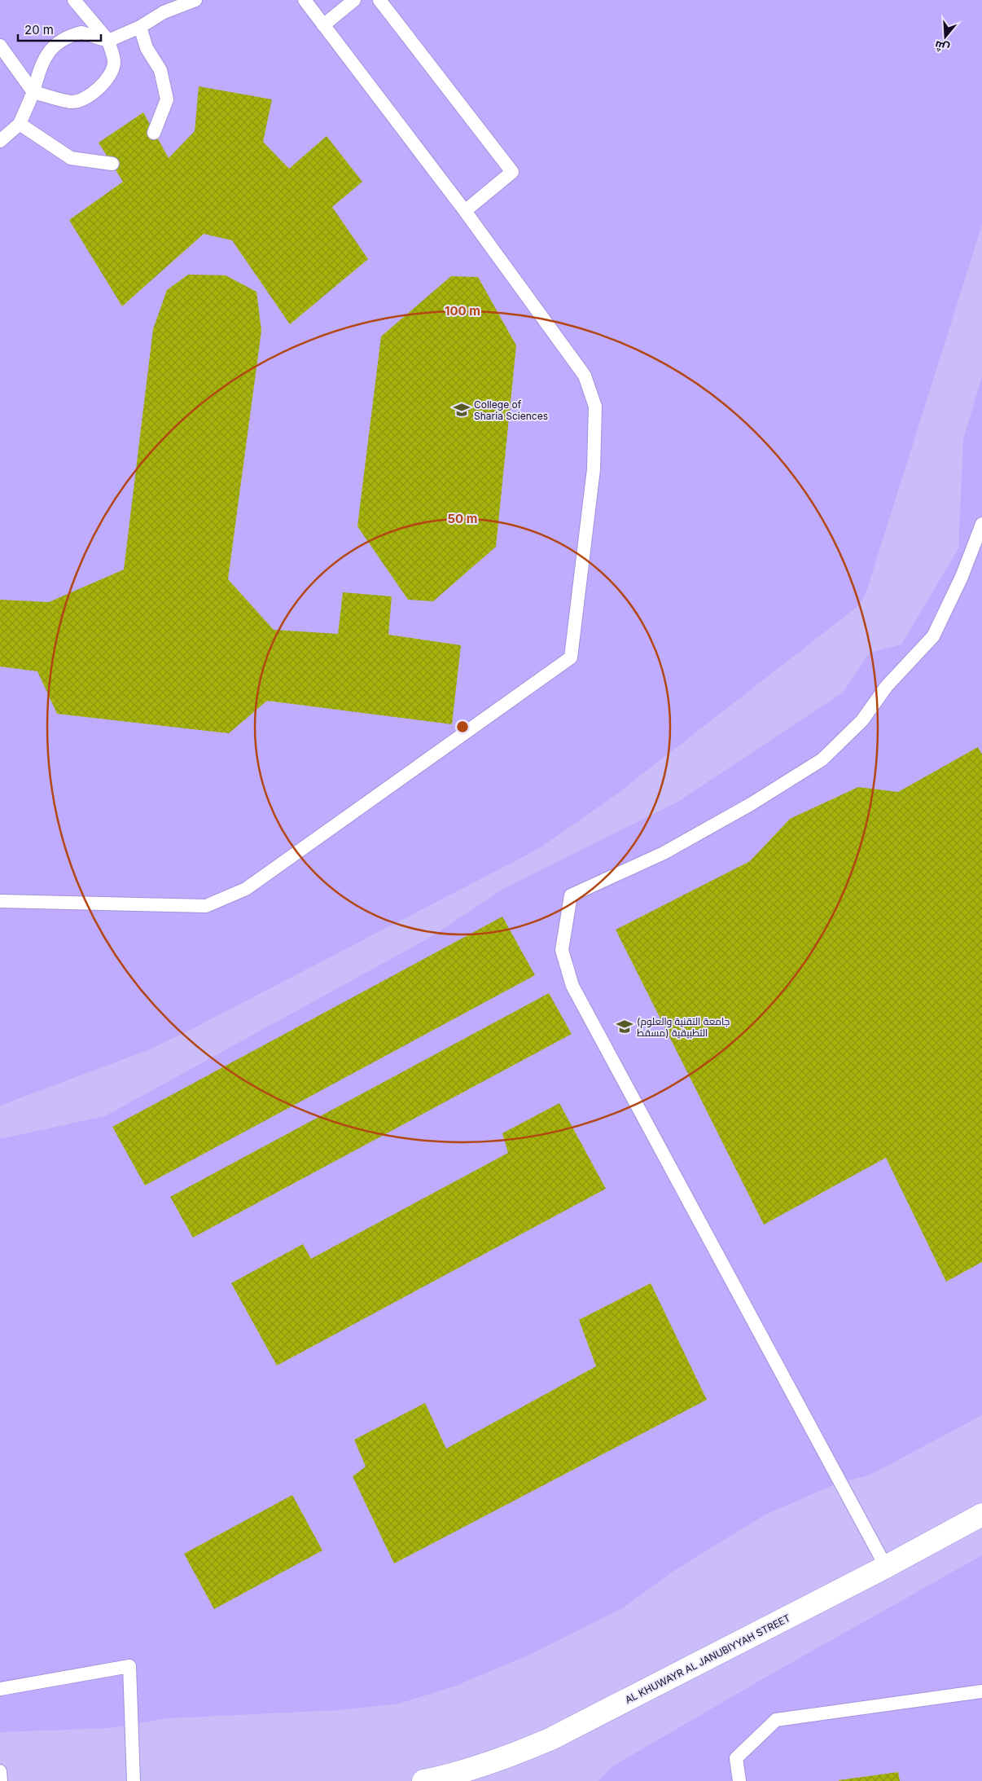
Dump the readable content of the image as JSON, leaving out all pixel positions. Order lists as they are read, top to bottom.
{
  "streets": {
    "street": ["AL KHUWAYR AL JANUBIYYAH STREET"]
  },
  "places": {
    "school or university": ["College of Sharia Sciences", "(جامعة التقنية والعلوم التطبيقية (مسقط"]
  },
  "scale_bar": "20 m",
  "north": "bottom",
  "rings": ["100 m", "50 m"]
}
